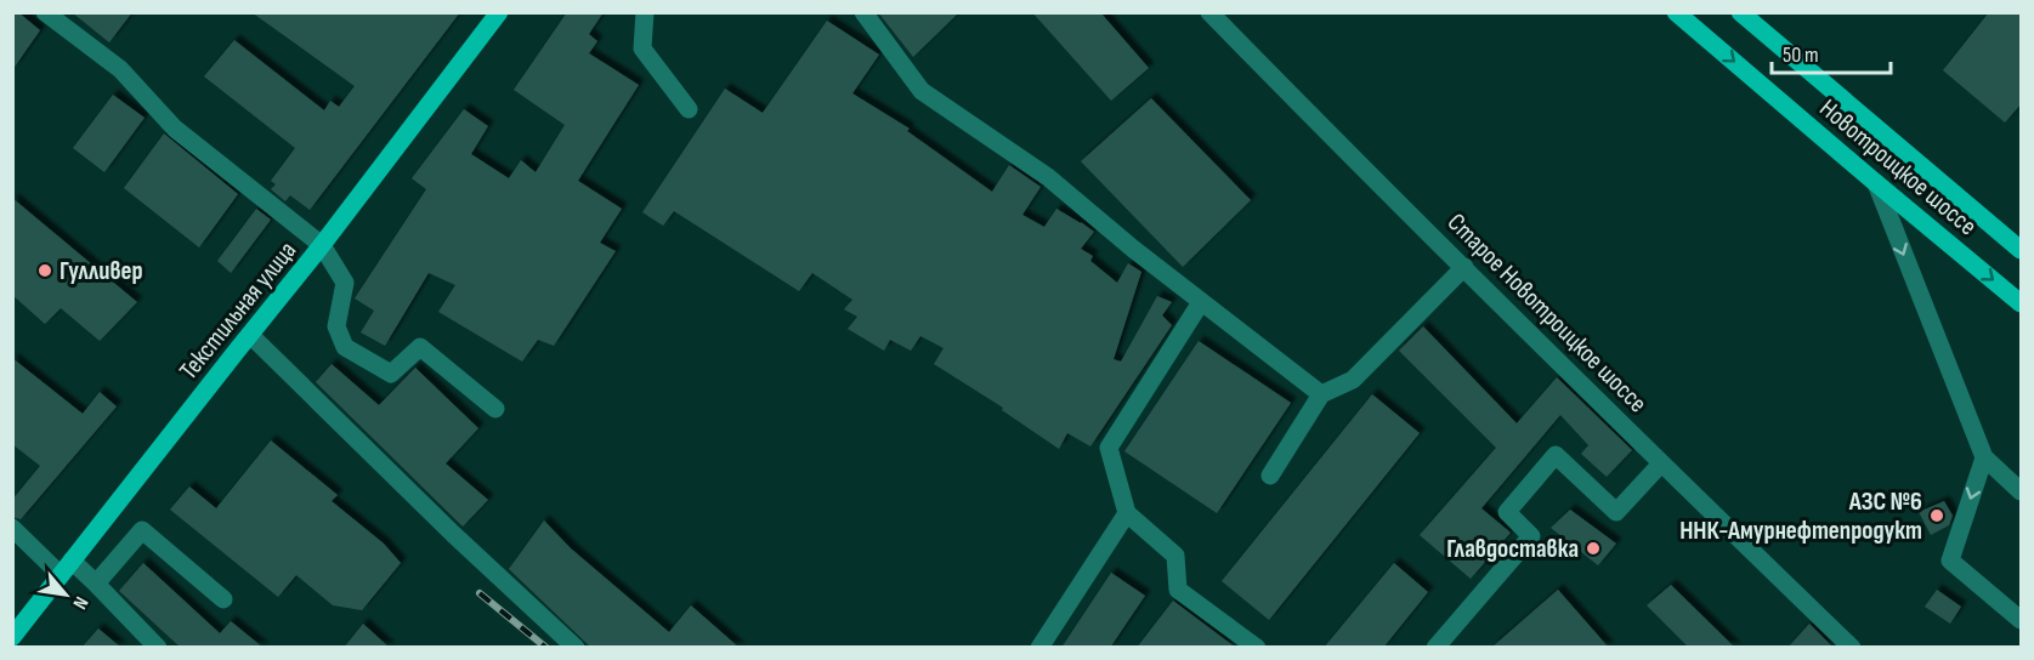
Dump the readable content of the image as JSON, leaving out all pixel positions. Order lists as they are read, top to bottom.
{
  "streets": {
    "main road": ["Новотроицкое шоссе", "Текстильная улица"],
    "street": ["Старое Новотроицкое шоссе"]
  },
  "places": ["Гулливер", "АЗС №6 ННК-Амурнефтепродукт", "Главдоставка"],
  "scale_bar": "50 m",
  "north": "bottom right"
}
